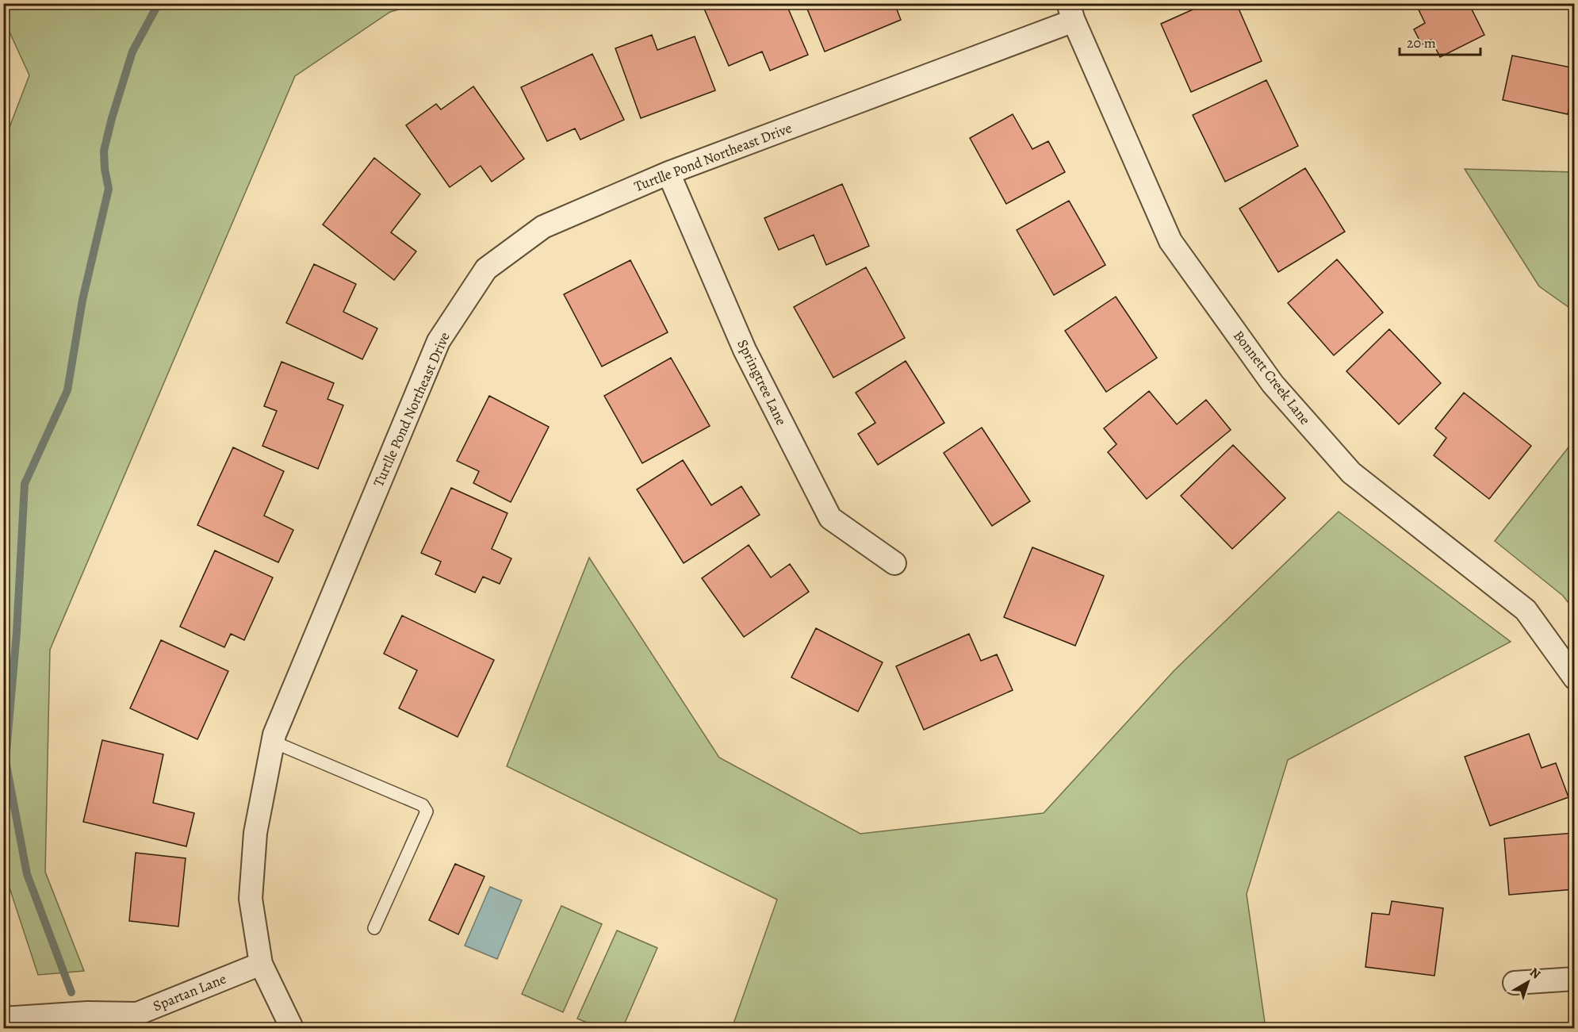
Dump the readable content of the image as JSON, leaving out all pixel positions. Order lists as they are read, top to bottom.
{
  "streets": {
    "street": [
      "Turtlle Pond Northeast Drive",
      "Bonnett Creek Lane",
      "Springtree Lane",
      "Spartan Lane"
    ]
  },
  "crossings": [
    ["Turtlle Pond Northeast Drive", "Bonnett Creek Lane"],
    ["Turtlle Pond Northeast Drive", "Springtree Lane"],
    ["Turtlle Pond Northeast Drive", "Spartan Lane"]
  ],
  "scale_bar": "20 m",
  "north": "top right"
}
